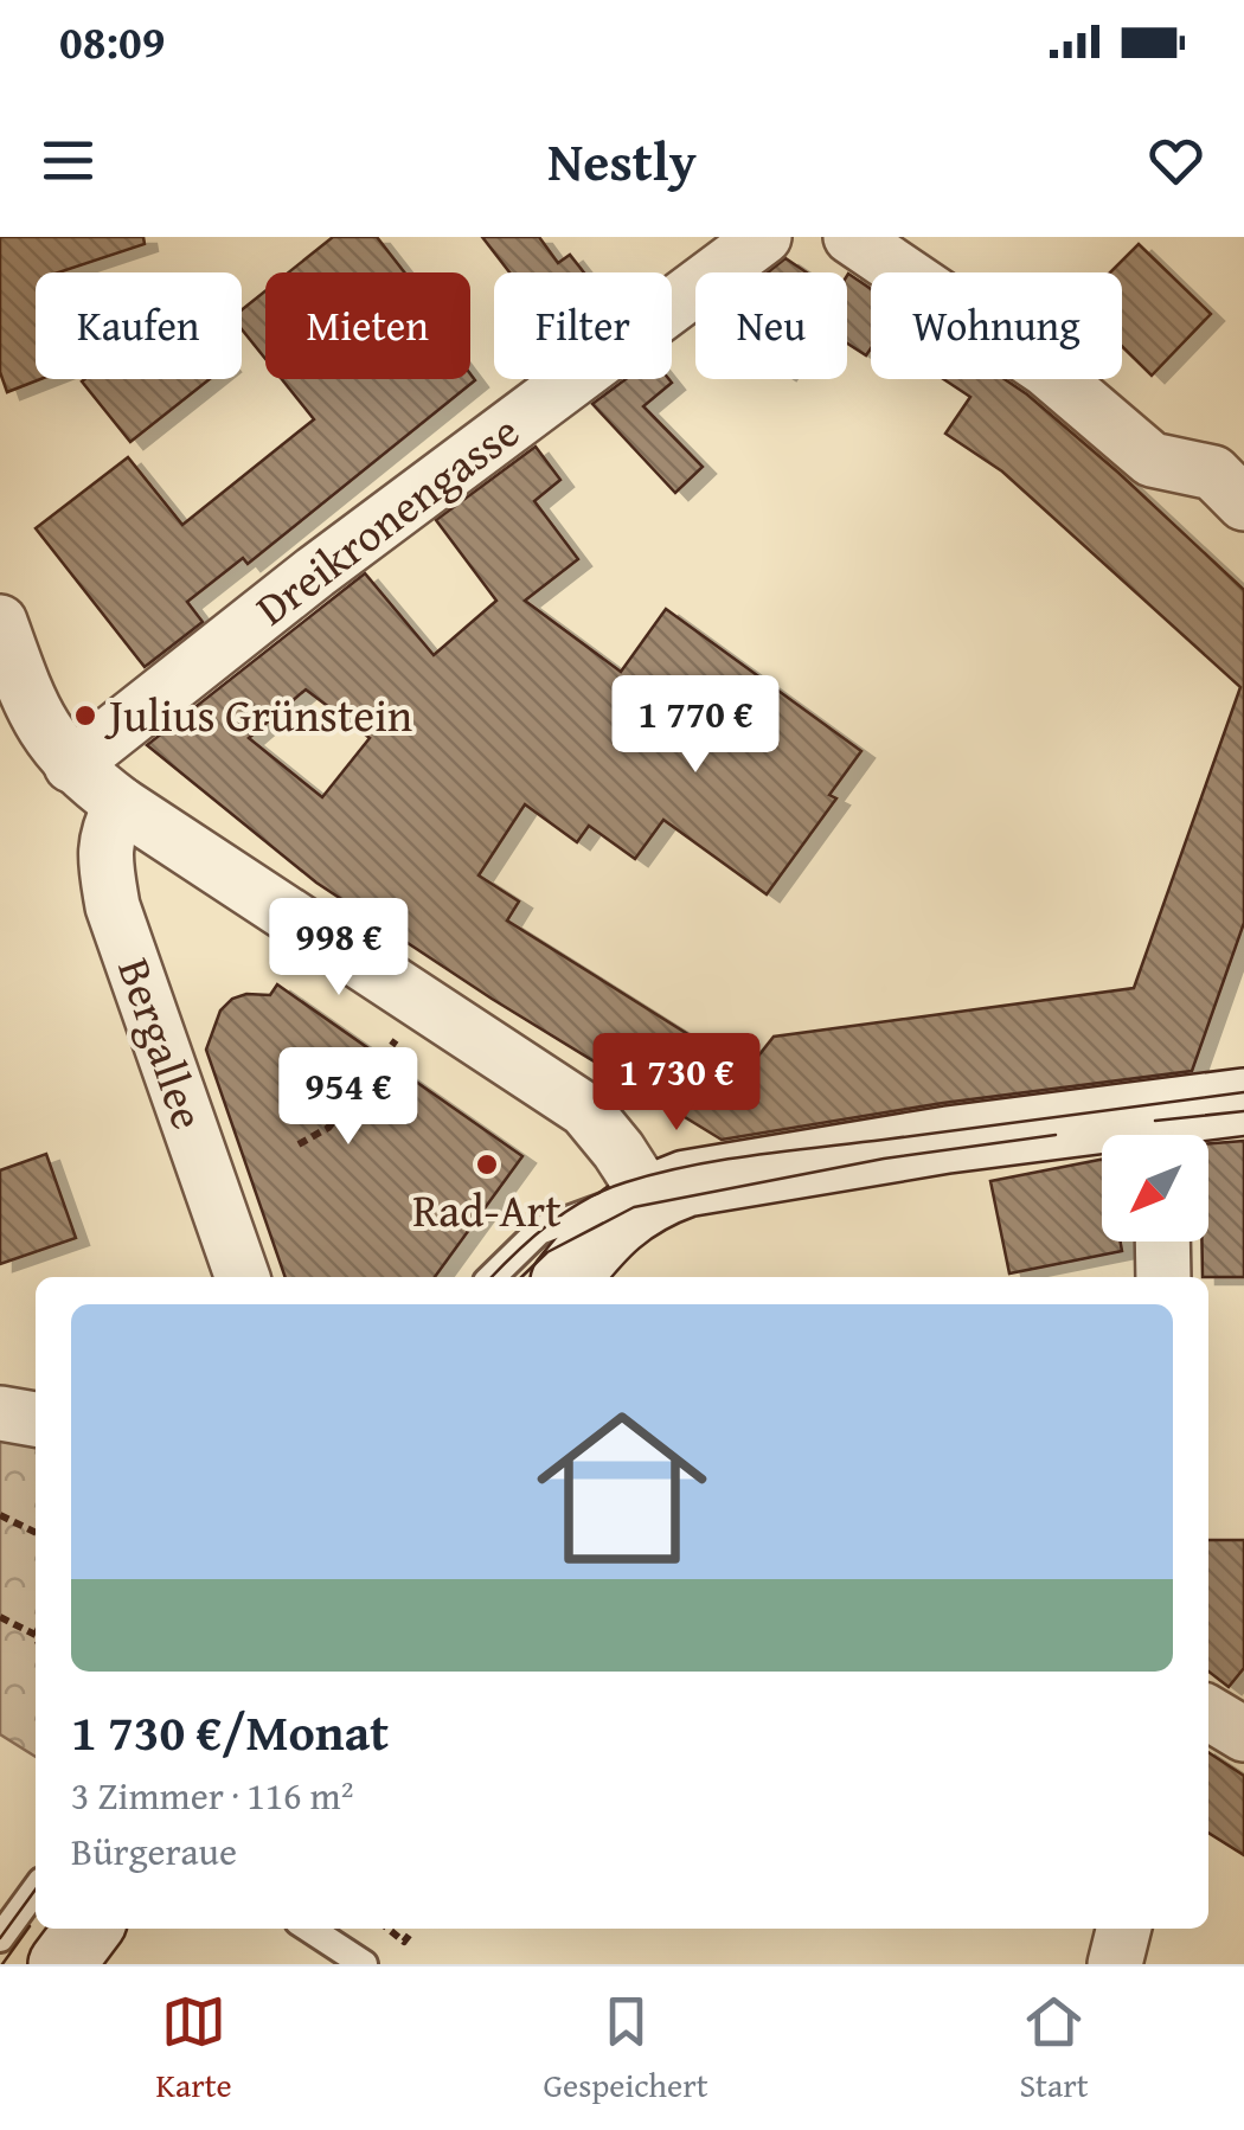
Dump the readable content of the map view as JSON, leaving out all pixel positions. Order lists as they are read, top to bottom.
{
  "streets": {
    "street": ["Dreikronengasse", "Bergallee"]
  },
  "places": ["Julius Grünstein", "Rad-Art"],
  "north": "bottom left",
  "page": {
    "status": "08:09",
    "header": "Nestly",
    "chip": [
      "Kaufen",
      "Mieten",
      "Filter",
      "Neu",
      "Wohnung"
    ],
    "price": [
      "1 770 €",
      "998 €",
      "1 730 €",
      "954 €"
    ],
    "list": [
      {
        "name": "1 730 €/Monat",
        "note": "3 Zimmer · 116 m² · Bürgeraue"
      }
    ],
    "tabs": ["Karte", "Gespeichert", "Start"]
  }
}
